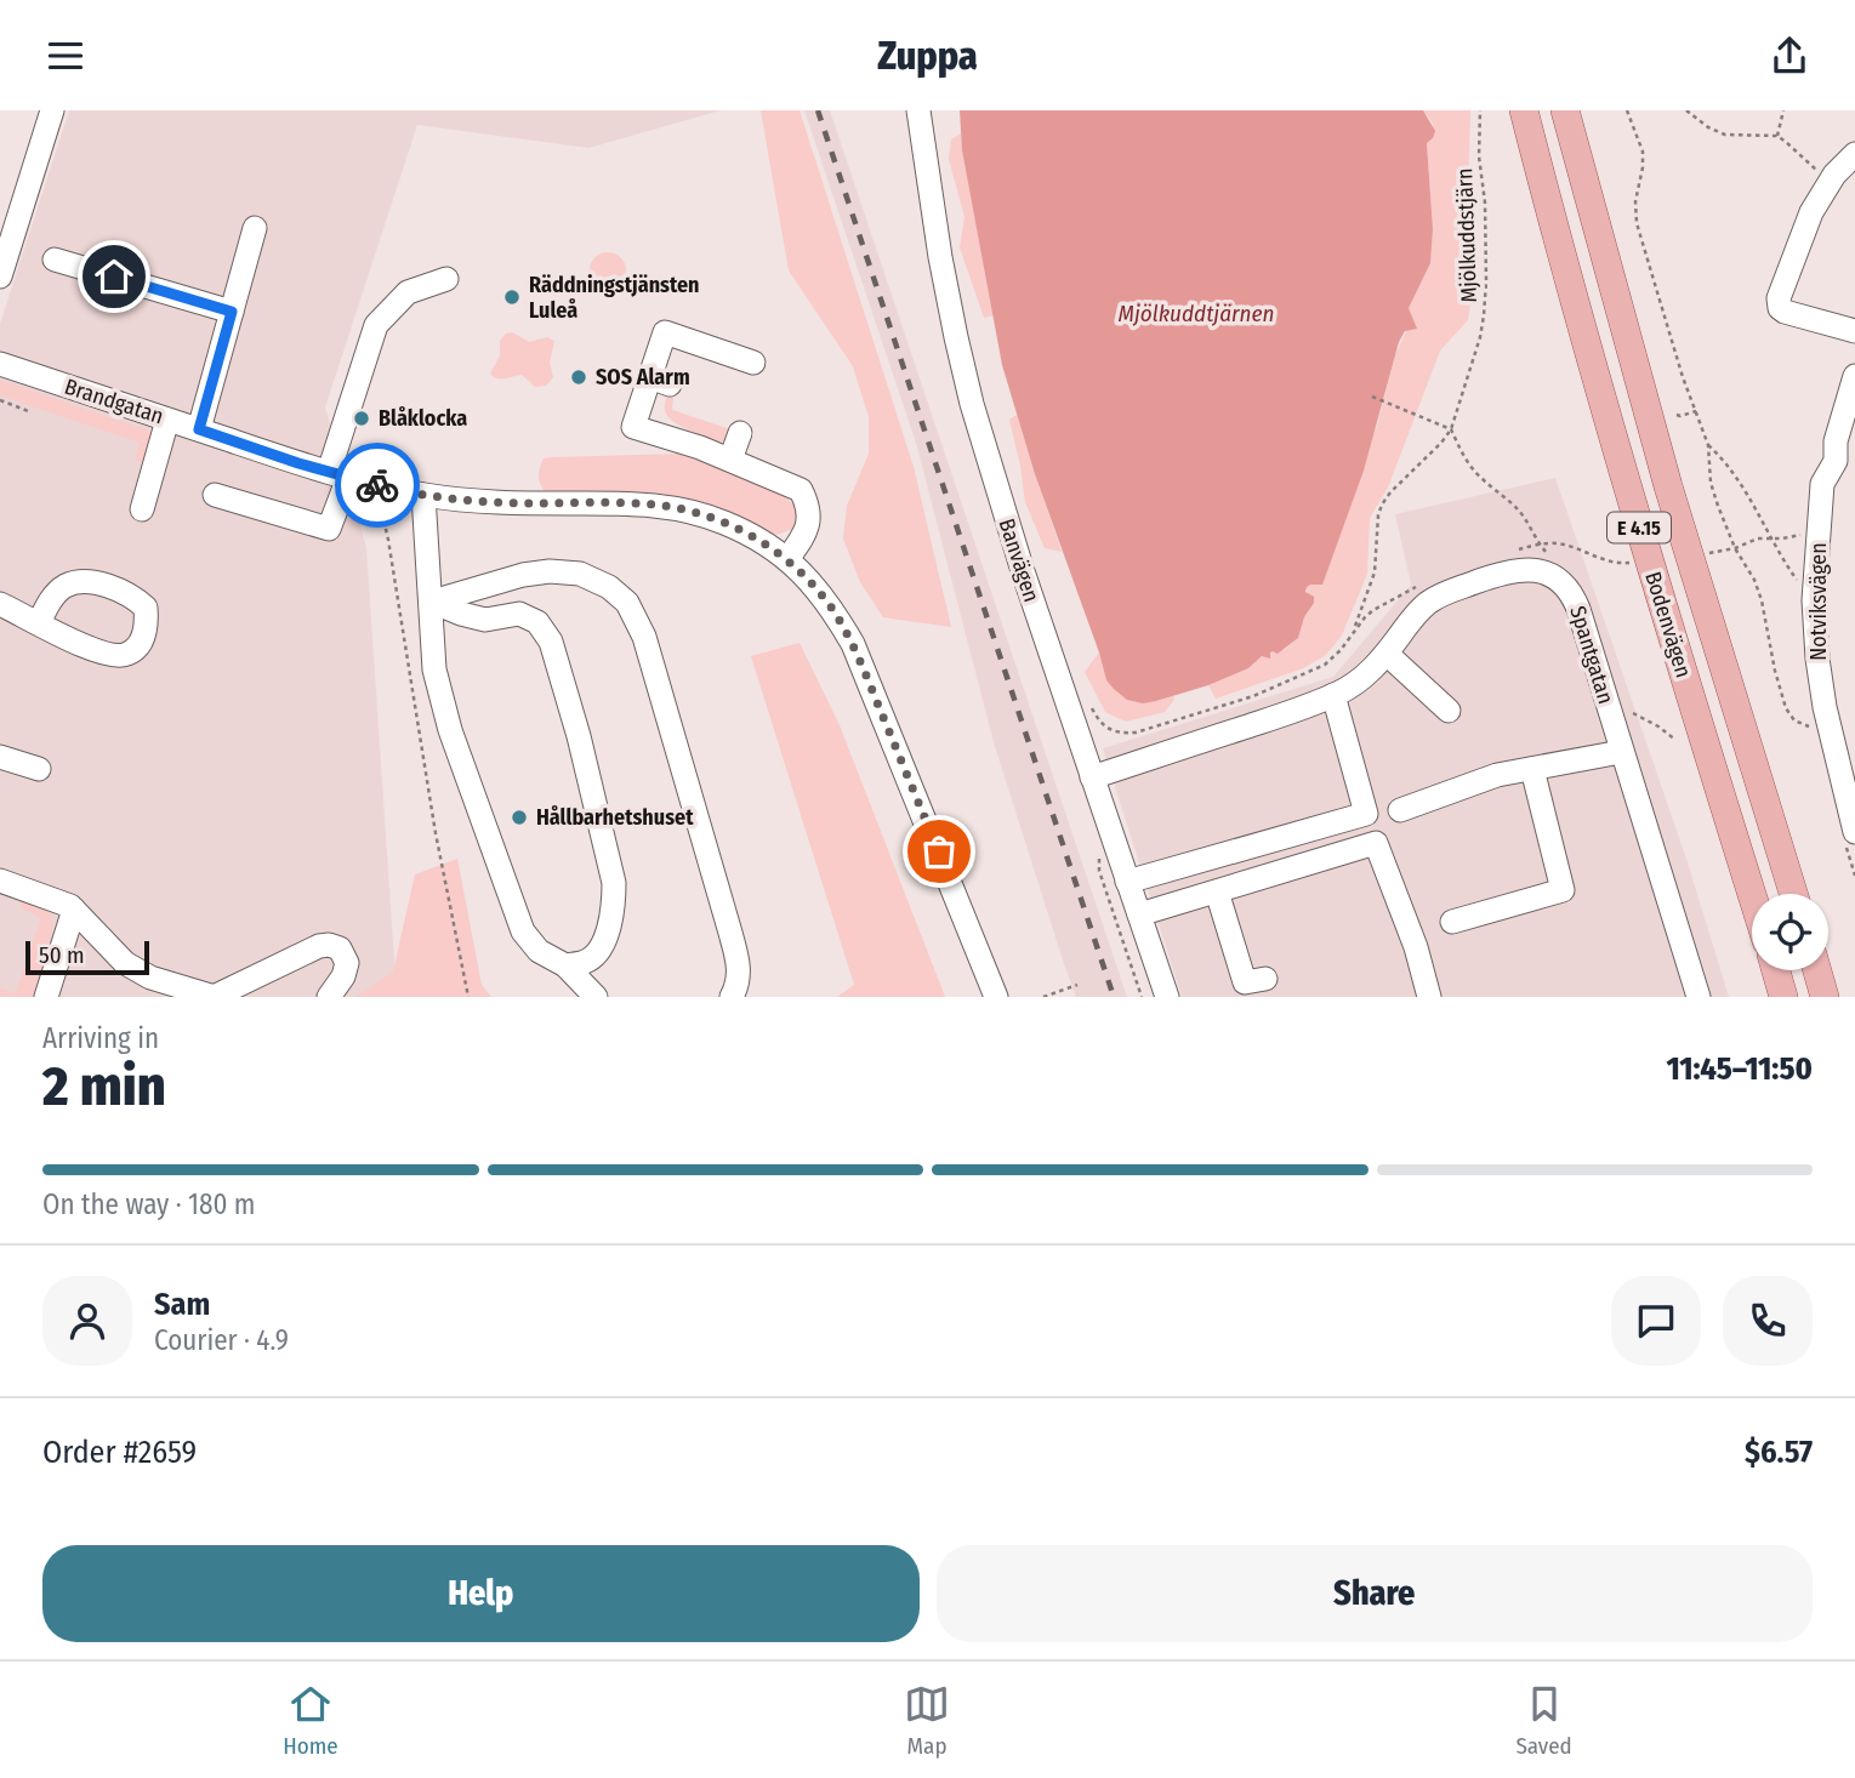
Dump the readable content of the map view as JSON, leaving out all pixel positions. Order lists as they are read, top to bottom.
{
  "streets": {
    "main road": ["E 4.15", "Bodenvägen"],
    "street": [
      "Brandgatan",
      "Banvägen",
      "Notviksvägen",
      "Spantgatan"
    ],
    "path": ["Mjölkuddstjärn"]
  },
  "crossings": [
    ["Banvägen", "Spantgatan"]
  ],
  "water": ["Mjölkuddtjärnen"],
  "places": [
    "Räddningstjänsten Luleå",
    "SOS Alarm",
    "Blåklocka",
    "Hållbarhetshuset"
  ],
  "scale_bar": "50 m",
  "page": {
    "header": "Zuppa",
    "scale": "50 m",
    "heading": ["2 min", "Arriving in", "11:45–11:50"],
    "panel": [
      "Sam",
      "Courier · 4.9",
      "Order #2659",
      "$6.57"
    ],
    "bar": "On the way · 180 m",
    "buttons": ["Help", "Share"],
    "tabs": ["Home", "Map", "Saved"]
  }
}
